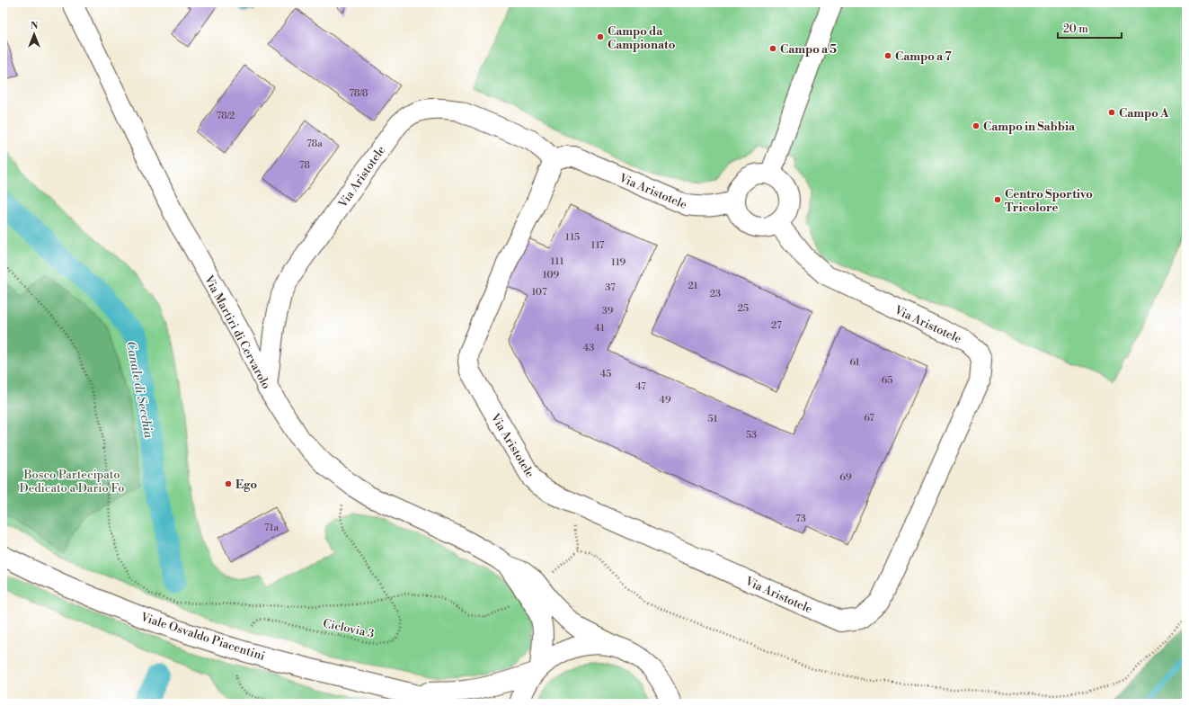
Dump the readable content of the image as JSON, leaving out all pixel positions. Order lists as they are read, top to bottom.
{
  "streets": {
    "street": ["Via Aristotele", "Via Martiri di Cervarolo", "Viale Osvaldo Piacentini"],
    "path": ["Ciclovia 3"]
  },
  "crossings": [
    ["Via Aristotele", "Via Martiri di Cervarolo"],
    ["Via Martiri di Cervarolo", "Ciclovia 3"],
    ["Via Martiri di Cervarolo", "Viale Osvaldo Piacentini"]
  ],
  "water": ["Canale di Secchia"],
  "parks": ["Bosco Partecipato Dedicato a Dario Fo"],
  "places": [
    "Campo da Campionato",
    "Campo a 5",
    "Campo a 7",
    "Campo A",
    "Campo in Sabbia",
    "Centro Sportivo Tricolore",
    "Ego"
  ],
  "house_numbers": [
    "78/8",
    "78/2",
    "78a",
    "78",
    "115",
    "117",
    "111",
    "119",
    "109",
    "21",
    "37",
    "107",
    "23",
    "25",
    "39",
    "27",
    "41",
    "43",
    "61",
    "45",
    "65",
    "47",
    "49",
    "67",
    "51",
    "53",
    "69",
    "73",
    "71a"
  ],
  "scale_bar": "20 m",
  "north": "top"
}
